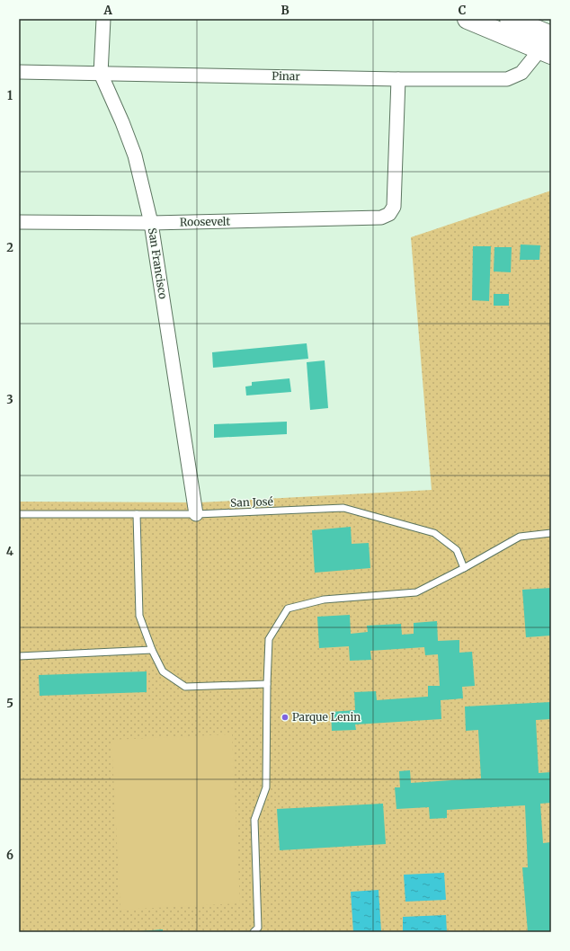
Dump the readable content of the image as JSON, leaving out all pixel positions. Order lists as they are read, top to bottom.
{
  "streets": {
    "street": ["Pinar", "Roosevelt", "San Francisco"],
    "lane": ["San José"]
  },
  "crossings": [
    ["Pinar", "Roosevelt"],
    ["Pinar", "San Francisco"],
    ["Roosevelt", "San Francisco"],
    ["San Francisco", "San José"]
  ],
  "places": ["Parque Lenin"],
  "grid": {
    "columns": ["A", "B", "C"],
    "rows": [
      "1",
      "2",
      "3",
      "4",
      "5",
      "6"
    ]
  }
}
